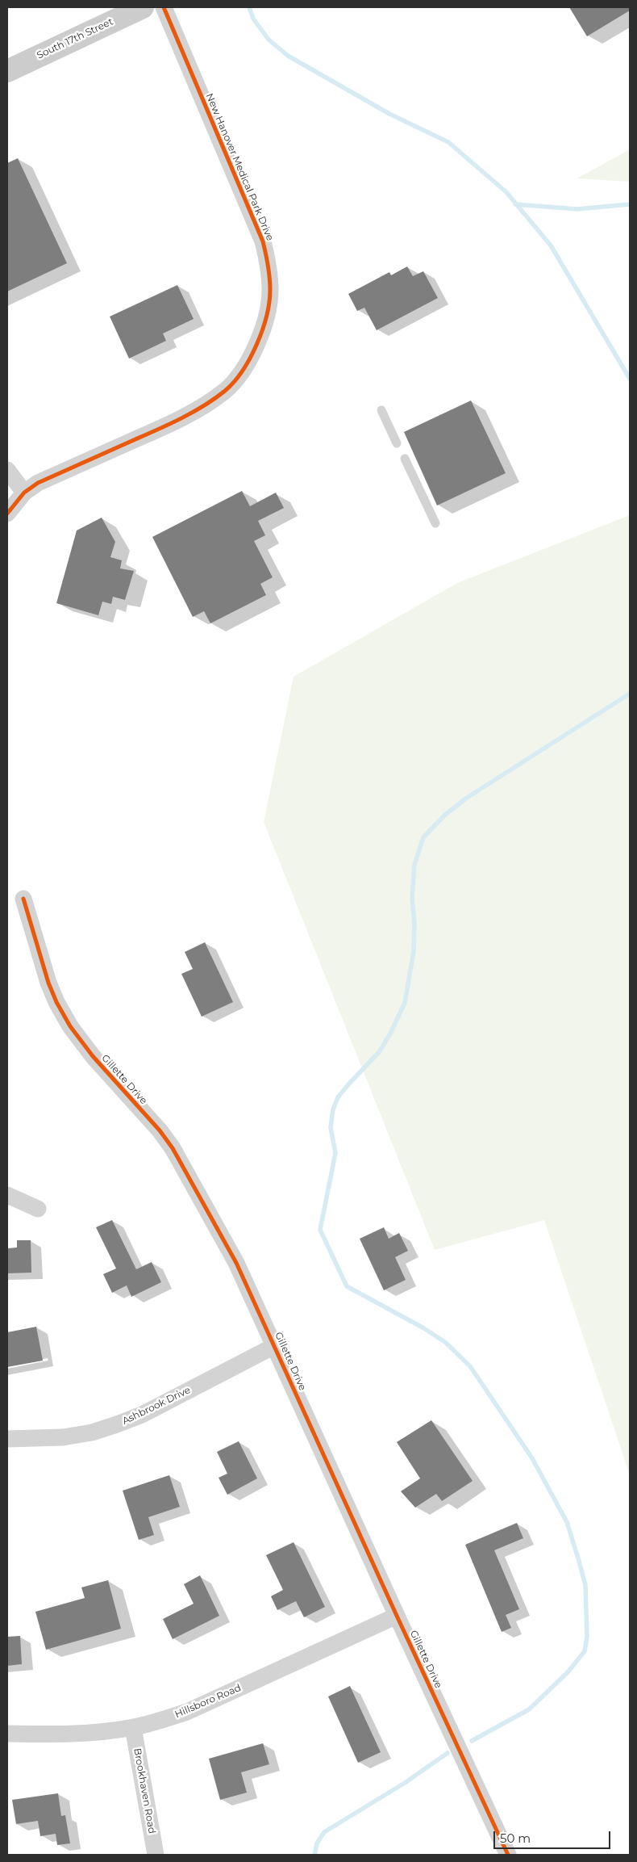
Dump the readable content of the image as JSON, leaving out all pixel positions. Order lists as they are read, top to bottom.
{
  "streets": {
    "main road": ["South 17th Street"],
    "street": [
      "New Hanover Medical Park Drive",
      "Gillette Drive",
      "Ashbrook Drive",
      "Hillsboro Road",
      "Brookhaven Road"
    ]
  },
  "crossings": [
    ["Gillette Drive", "Ashbrook Drive"],
    ["Gillette Drive", "Hillsboro Road"],
    ["Hillsboro Road", "Brookhaven Road"]
  ],
  "scale_bar": "50 m"
}
